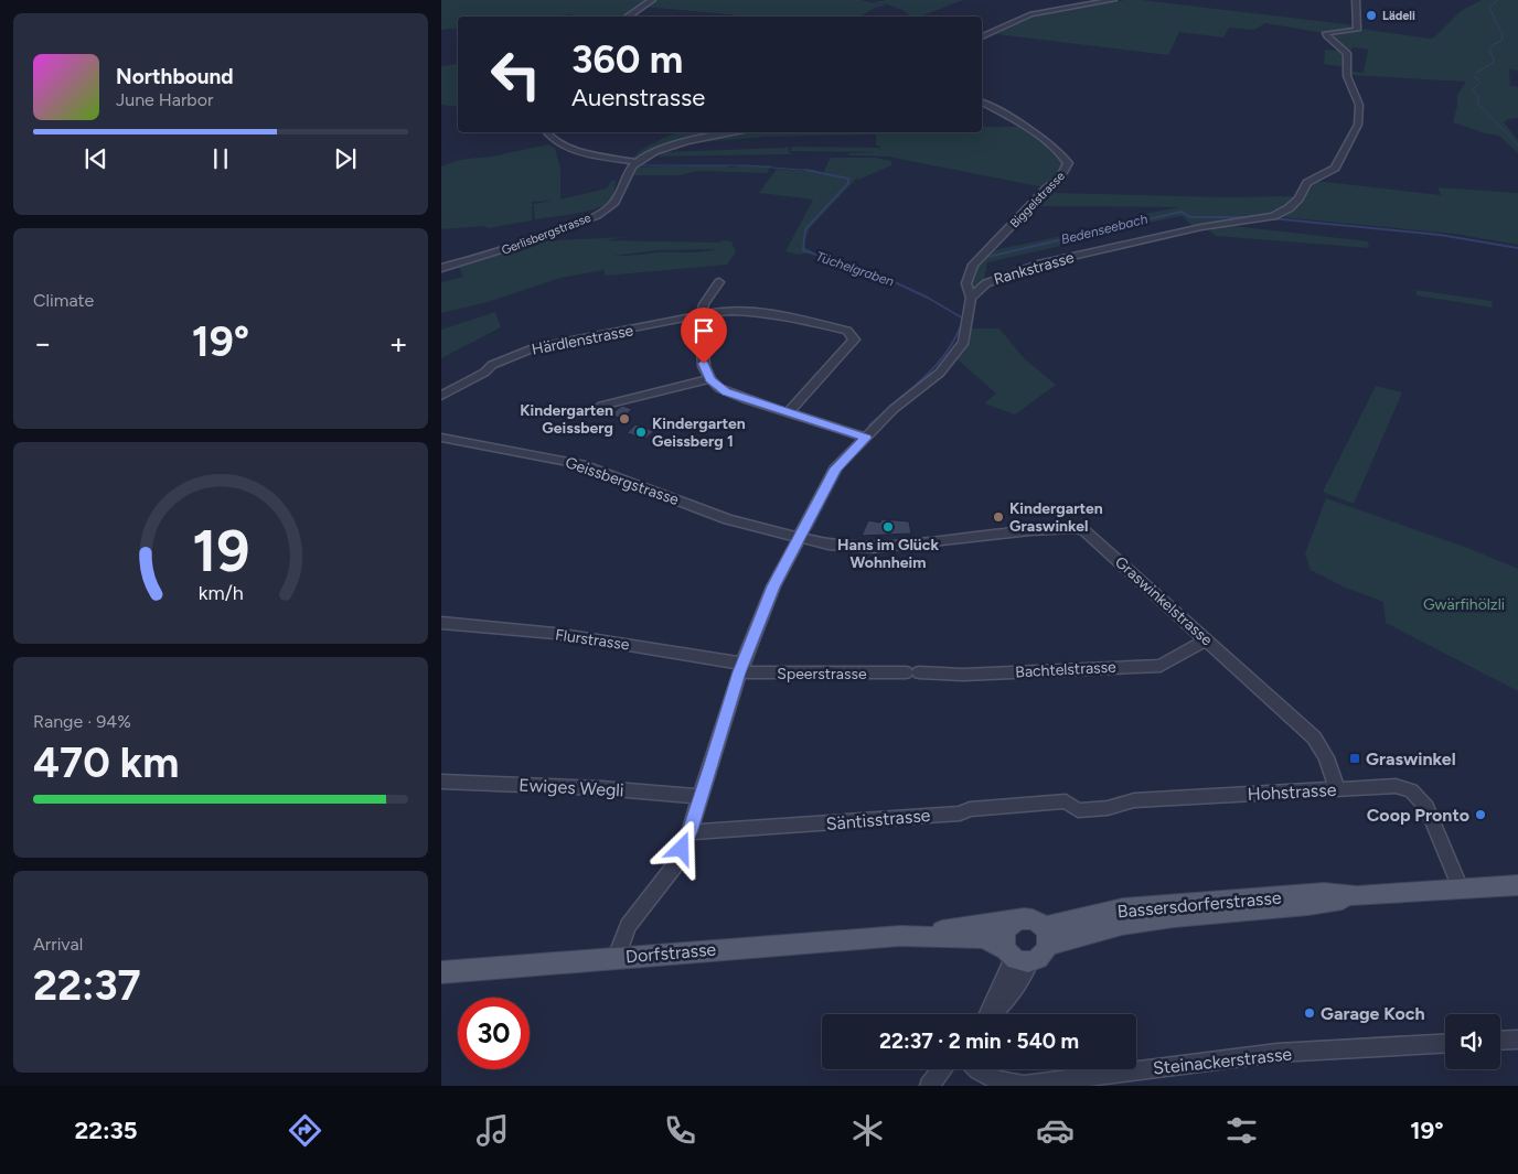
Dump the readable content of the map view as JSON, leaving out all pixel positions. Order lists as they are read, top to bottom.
{
  "streets": {
    "main road": ["Bassersdorferstrasse", "Dorfstrasse"],
    "street": [
      "Biggelstrasse",
      "Gerlisbergstrasse",
      "Rankstrasse",
      "Härdlenstrasse",
      "Geissbergstrasse",
      "Graswinkelstrasse",
      "Flurstrasse",
      "Bachtelstrasse",
      "Speerstrasse",
      "Ewiges Wegli",
      "Hohstrasse",
      "Säntisstrasse",
      "Steinackerstrasse"
    ]
  },
  "crossings": [
    ["Biggelstrasse", "Rankstrasse"],
    ["Geissbergstrasse", "Graswinkelstrasse"],
    ["Graswinkelstrasse", "Bachtelstrasse"],
    ["Graswinkelstrasse", "Hohstrasse"],
    ["Flurstrasse", "Speerstrasse"],
    ["Bachtelstrasse", "Speerstrasse"],
    ["Hohstrasse", "Säntisstrasse"],
    ["Hohstrasse", "Bassersdorferstrasse"],
    ["Bassersdorferstrasse", "Dorfstrasse"]
  ],
  "water": ["Bedenseebach", "Tüchelgraben"],
  "parks": ["Gwärfihölzli"],
  "places": {
    "other": [
      "Lädeli",
      "Kindergarten Geissberg",
      "Kindergarten Geissberg 1",
      "Kindergarten Graswinkel",
      "Hans im Glück Wohnheim",
      "Coop Pronto",
      "Garage Koch"
    ],
    "transit": ["Graswinkel"]
  },
  "page": {
    "turn": ["360 m", "Auenstrasse"],
    "song": ["Northbound", "June Harbor"],
    "tile": [
      "Climate",
      ["Range · 94%", "470 km"],
      ["Arrival", "22:37"]
    ],
    "heat": ["−", "19°", "+"],
    "limit": "30",
    "trip": "22:37 · 2 min · 540 m",
    "tabs": ["22:35", "19°"],
    "gauge": ["19", "km/h"]
  }
}
